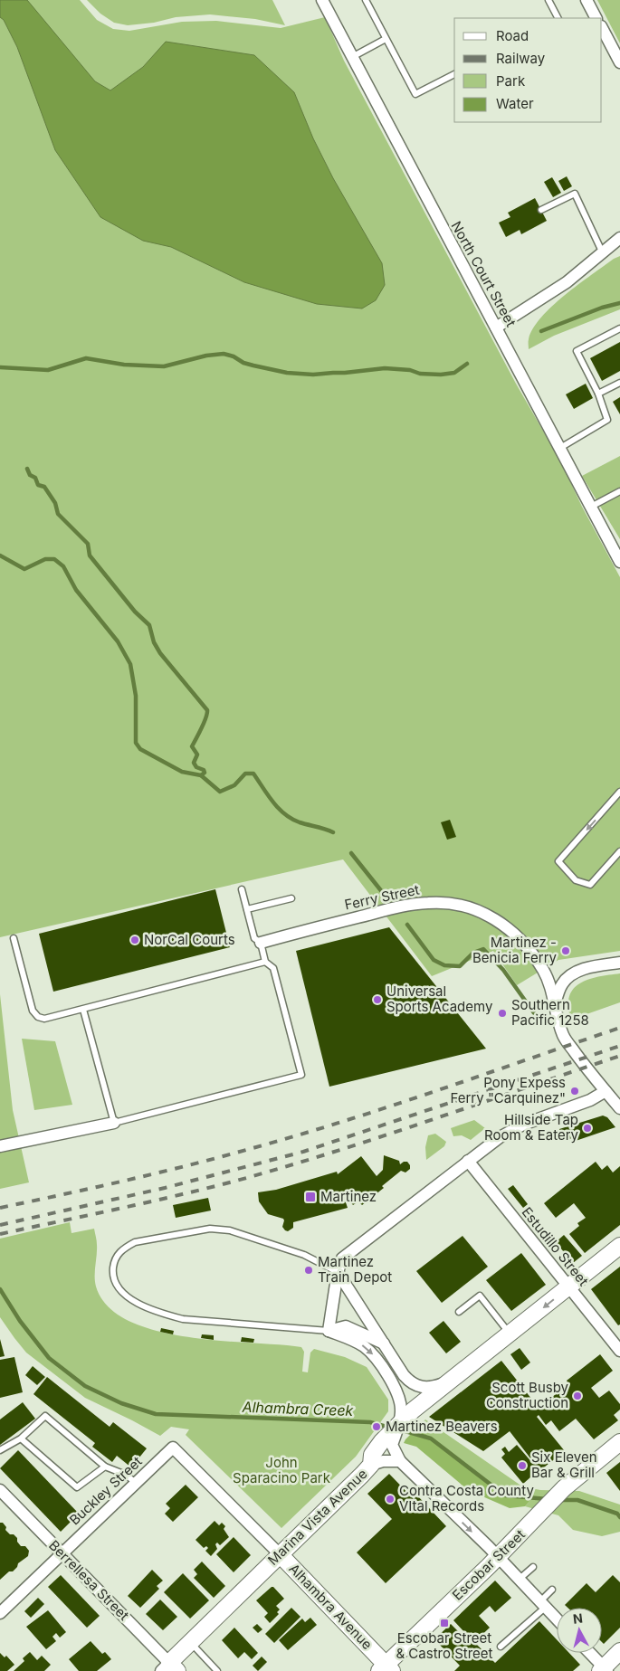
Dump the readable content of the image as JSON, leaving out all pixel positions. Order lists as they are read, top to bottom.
{
  "streets": {
    "main road": ["Marina Vista Avenue", "Escobar Street", "Alhambra Avenue"],
    "street": [
      "North Court Street",
      "Ferry Street",
      "Estudillo Street",
      "Buckley Street",
      "Berrellesa Street"
    ]
  },
  "crossings": [
    ["Estudillo Street", "Marina Vista Avenue"],
    ["Buckley Street", "Berrellesa Street"],
    ["Buckley Street", "Alhambra Avenue"],
    ["Marina Vista Avenue", "Berrellesa Street"],
    ["Marina Vista Avenue", "Alhambra Avenue"],
    ["Escobar Street", "Alhambra Avenue"]
  ],
  "water": ["Alhambra Creek"],
  "parks": ["John Sparacino Park"],
  "places": {
    "other": [
      "NorCal Courts",
      "Martinez - Benicia Ferry",
      "Universal Sports Academy",
      "Southern Pacific 1258",
      "Pony Expess Ferry \"Carquinez\"",
      "Hillside Tap Room & Eatery",
      "Martinez Train Depot",
      "Scott Busby Construction",
      "Martinez Beavers",
      "Six Eleven Bar & Grill",
      "Contra Costa County VItal Records"
    ],
    "transit": ["Martinez", "Escobar Street & Castro Street"]
  },
  "legend": [
    "Road",
    "Railway",
    "Park",
    "Water"
  ],
  "north": "top"
}
